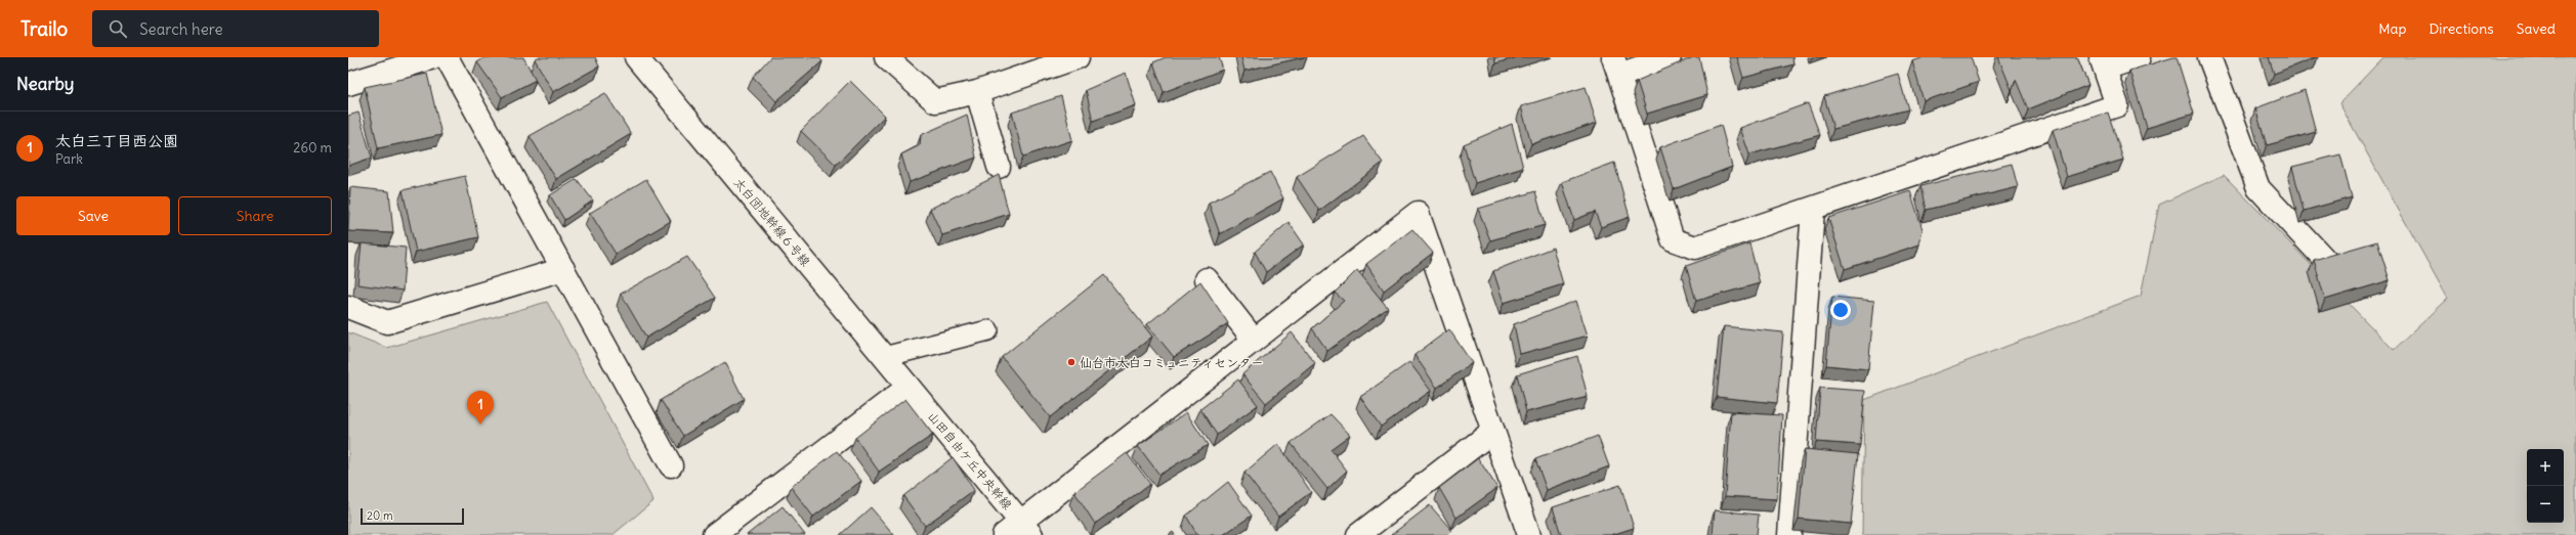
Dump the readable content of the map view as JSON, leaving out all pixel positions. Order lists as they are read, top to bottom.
{
  "streets": {
    "street": ["太白団地幹線６号線", "山田自由ケ丘中央幹線"]
  },
  "crossings": [
    ["太白団地幹線６号線", "山田自由ケ丘中央幹線"]
  ],
  "places": ["仙台市太白コミュニティセンター"],
  "scale_bar": "20 m",
  "page": {
    "header": "Trailo",
    "search": "Search here",
    "nav": ["Map", "Directions", "Saved"],
    "heading": "Nearby",
    "list": [
      {
        "mark": "1",
        "name": "太白三丁目西公園",
        "note": "Park",
        "value": "260 m"
      }
    ],
    "buttons": ["Save", "Share"],
    "pins": "1",
    "map_buttons": ["+", "−"],
    "scale": "20 m"
  }
}
